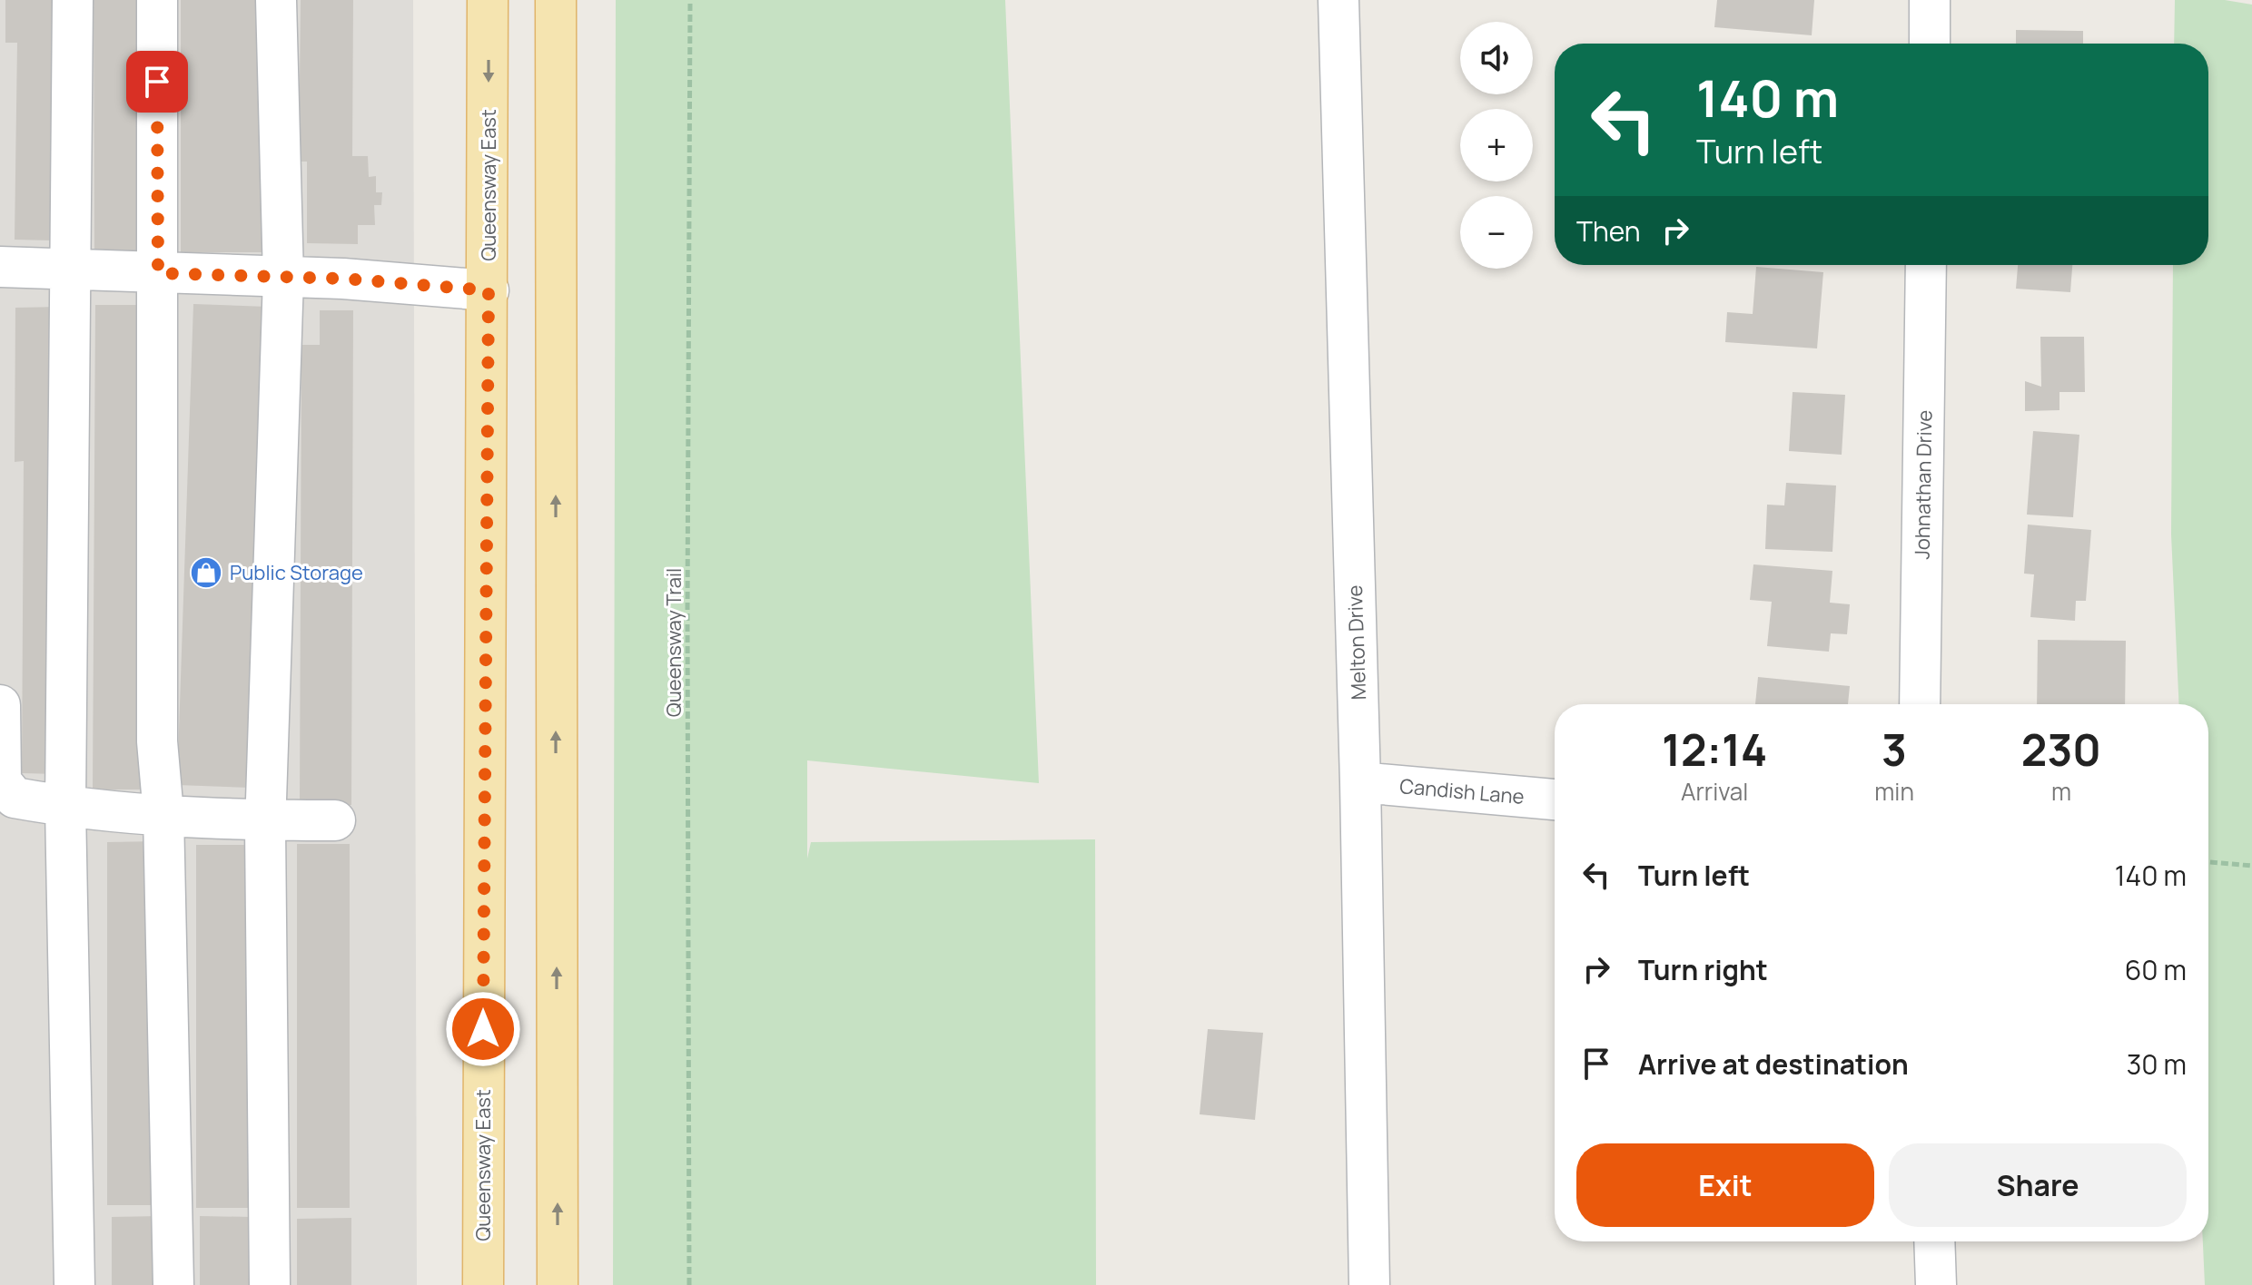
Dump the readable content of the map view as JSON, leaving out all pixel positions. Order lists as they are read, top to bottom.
{
  "streets": {
    "main road": ["Queensway East"],
    "street": ["Johnathan Drive", "Melton Drive", "Candish Lane"],
    "path": ["Queensway Trail"]
  },
  "crossings": [
    ["Melton Drive", "Candish Lane"]
  ],
  "places": {
    "shop": ["Public Storage"]
  },
  "page": {
    "map_buttons": ["+", "−"],
    "turn": ["140 m", "Turn left"],
    "then": "Then",
    "eta": [
      "12:14",
      "Arrival",
      "3",
      "min",
      "230",
      "m"
    ],
    "list": [
      {
        "name": "Turn left",
        "value": "140 m"
      },
      {
        "name": "Turn right",
        "value": "60 m"
      },
      {
        "name": "Arrive at destination",
        "value": "30 m"
      }
    ],
    "buttons": ["Exit", "Share"]
  }
}
